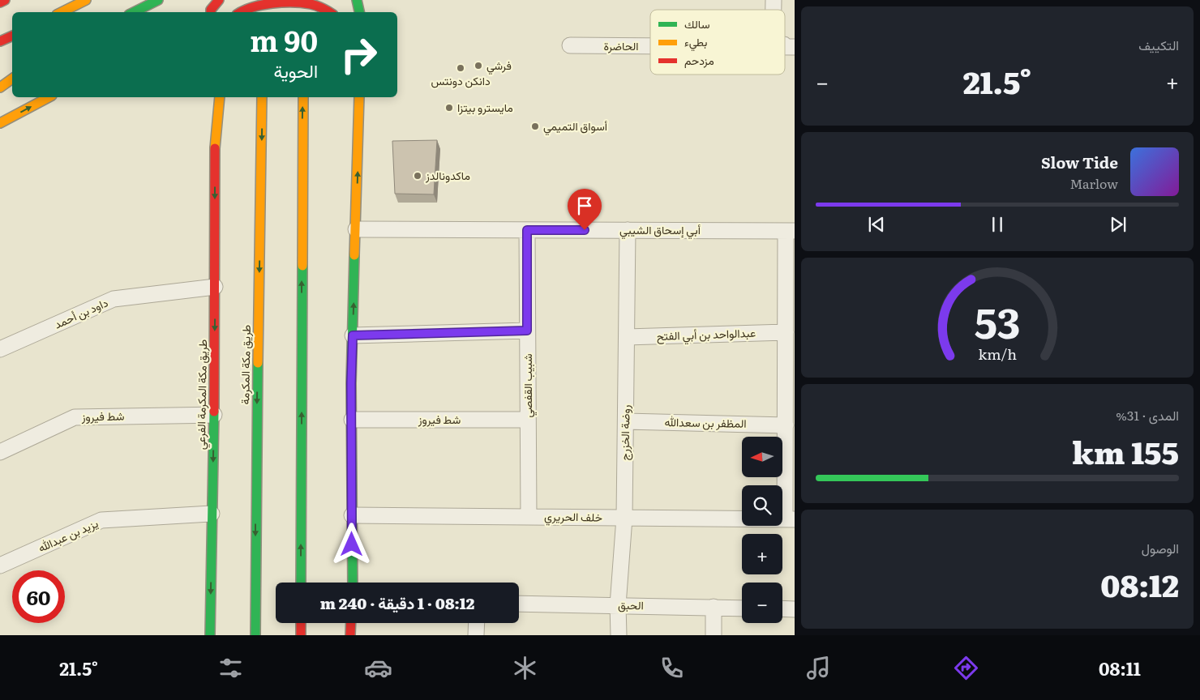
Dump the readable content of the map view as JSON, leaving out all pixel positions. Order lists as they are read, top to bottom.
{
  "streets": {
    "main road": ["طريق مكة المكرمة", "طريق مكة المكرمة الفرعي"],
    "street": [
      "الحاضرة",
      "أبي إسحاق الشيبي",
      "داود بن أحمد",
      "عبدالواحد بن أبي الفتح",
      "شبيب القفصي",
      "شط فيروز",
      "المظفر بن سعدالله",
      "روضة الخزرج",
      "خلف الحريري",
      "يزيد بن عبدالله",
      "الحبق"
    ]
  },
  "crossings": [
    ["أبي إسحاق الشيبي", "شبيب القفصي"],
    ["أبي إسحاق الشيبي", "روضة الخزرج"],
    ["داود بن أحمد", "طريق مكة المكرمة الفرعي"],
    ["عبدالواحد بن أبي الفتح", "روضة الخزرج"],
    ["شبيب القفصي", "شط فيروز"],
    ["شبيب القفصي", "خلف الحريري"],
    ["طريق مكة المكرمة الفرعي", "شط فيروز"],
    ["طريق مكة المكرمة الفرعي", "يزيد بن عبدالله"],
    ["المظفر بن سعدالله", "روضة الخزرج"],
    ["روضة الخزرج", "خلف الحريري"],
    ["روضة الخزرج", "الحبق"]
  ],
  "one_way": ["طريق مكة المكرمة الفرعي"],
  "places": [
    "فرشي",
    "دانكن دونتس",
    "مايسترو بيتزا",
    "أسواق التميمي",
    "ماكدونالدز"
  ],
  "legend": ["سالك", "بطيء", "مزدحم"],
  "north": "left",
  "page": {
    "tile": [
      "التكييف",
      ["المدى · 31%", "155 km"],
      ["الوصول", "08:12"]
    ],
    "turn": ["90 m", "الحوية"],
    "heat": ["−", "21.5°", "+"],
    "song": ["Slow Tide", "Marlow"],
    "map_buttons": ["+", "−"],
    "limit": "60",
    "trip": "08:12 · 1 دقيقة · 240 m",
    "tabs": ["08:11", "21.5°"],
    "gauge": ["53", "km/h"]
  }
}
